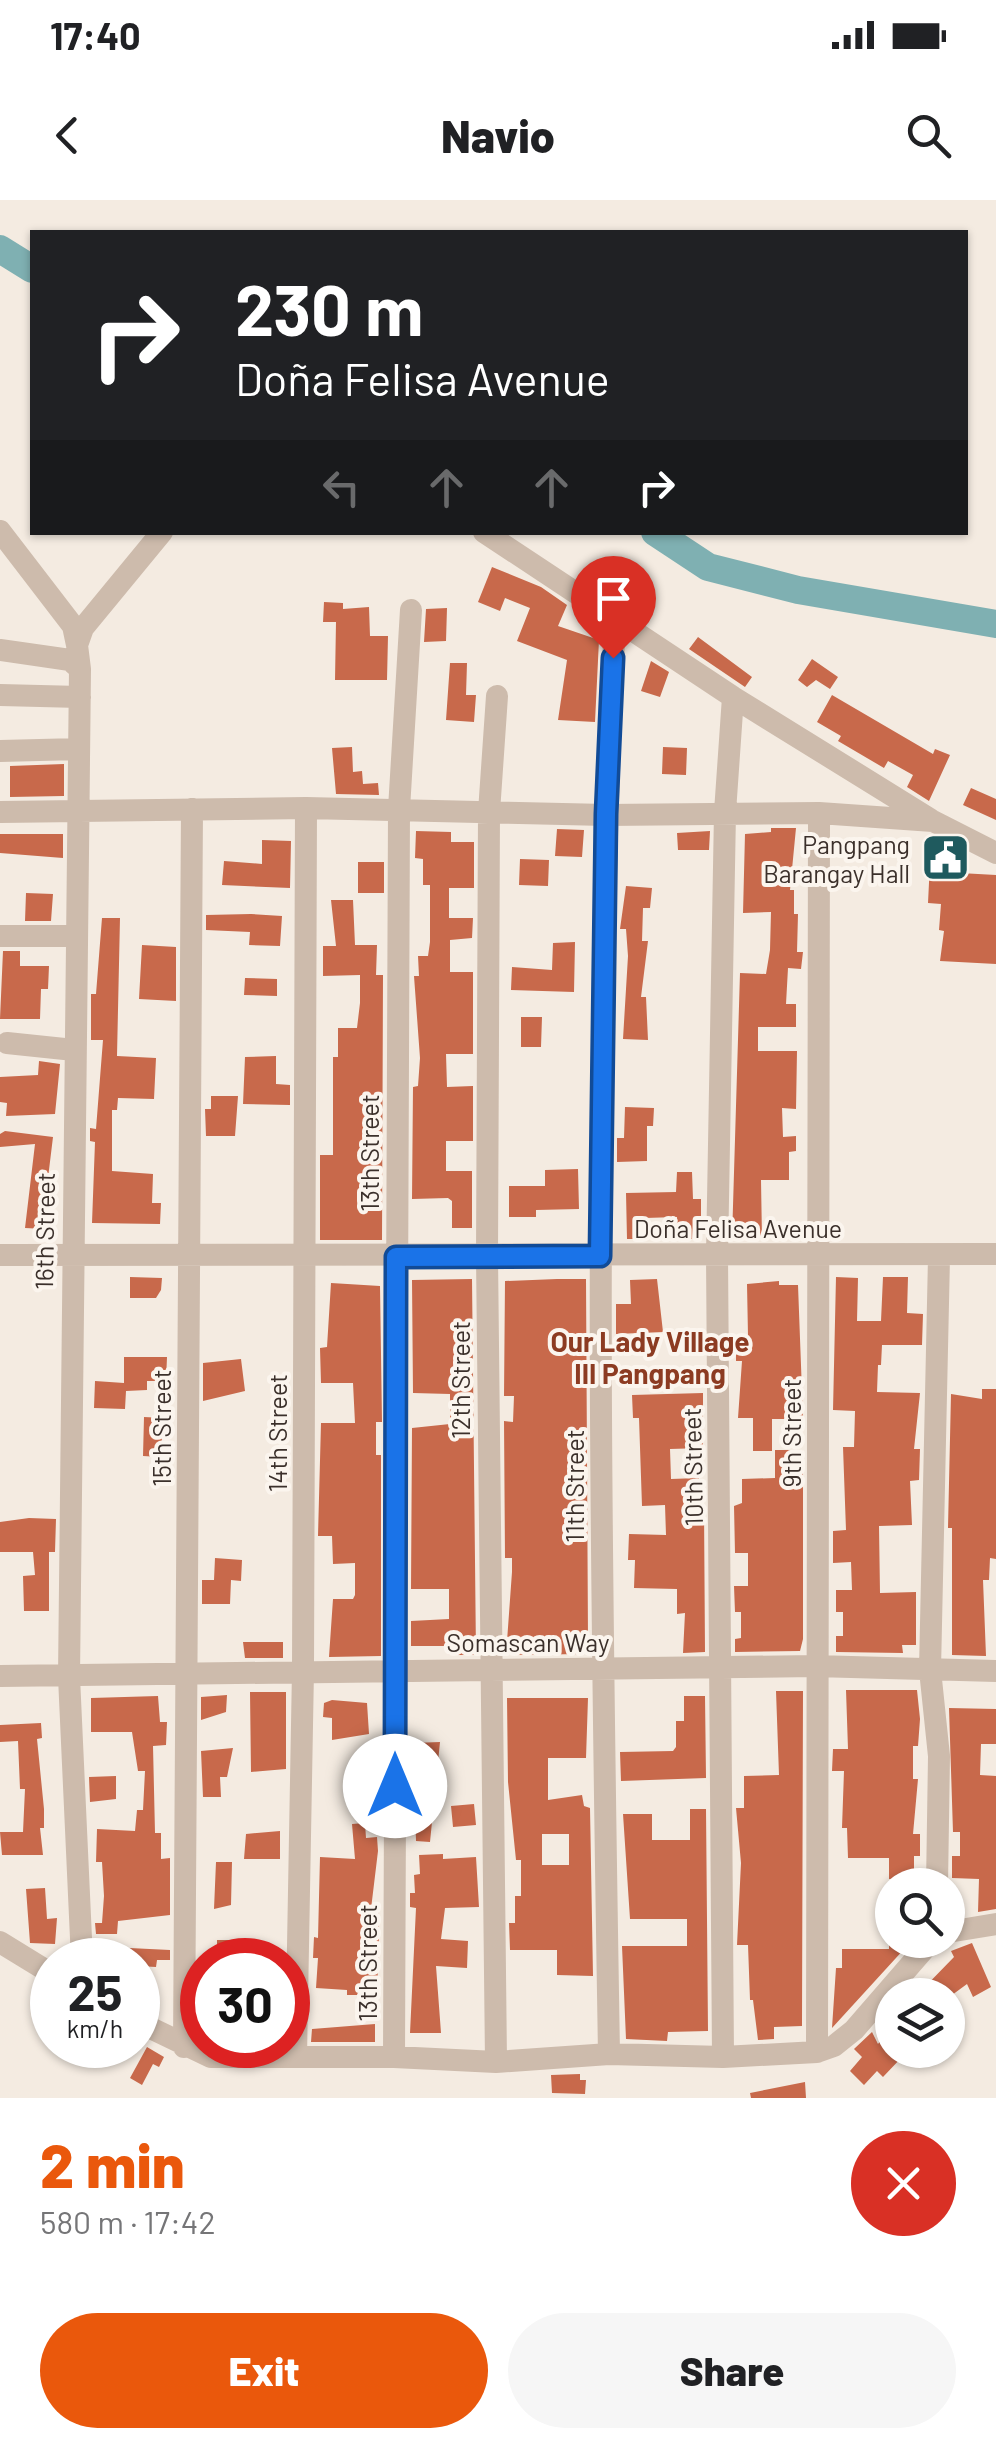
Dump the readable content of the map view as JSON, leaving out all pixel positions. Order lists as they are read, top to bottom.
{
  "streets": {
    "street": [
      "13th Street",
      "Doña Felisa Avenue",
      "16th Street",
      "12th Street",
      "15th Street",
      "14th Street",
      "9th Street",
      "10th Street",
      "11th Street",
      "Somascan Way"
    ]
  },
  "crossings": [
    ["13th Street", "Doña Felisa Avenue"],
    ["13th Street", "Somascan Way"],
    ["Doña Felisa Avenue", "16th Street"],
    ["Doña Felisa Avenue", "12th Street"],
    ["Doña Felisa Avenue", "15th Street"],
    ["Doña Felisa Avenue", "14th Street"],
    ["Doña Felisa Avenue", "9th Street"],
    ["Doña Felisa Avenue", "10th Street"],
    ["Doña Felisa Avenue", "11th Street"],
    ["16th Street", "Somascan Way"],
    ["12th Street", "Somascan Way"],
    ["15th Street", "Somascan Way"],
    ["14th Street", "Somascan Way"],
    ["9th Street", "Somascan Way"],
    ["10th Street", "Somascan Way"],
    ["11th Street", "Somascan Way"]
  ],
  "districts": ["Our Lady Village III Pangpang"],
  "places": {
    "public building": ["Pangpang Barangay Hall"]
  },
  "page": {
    "status": "17:40",
    "header": "Navio",
    "turn": ["230 m", "Doña Felisa Avenue"],
    "speed": "25 km/h",
    "limit": "30",
    "heading": ["2 min", "580 m · 17:42"],
    "buttons": ["Exit", "Share"]
  }
}
